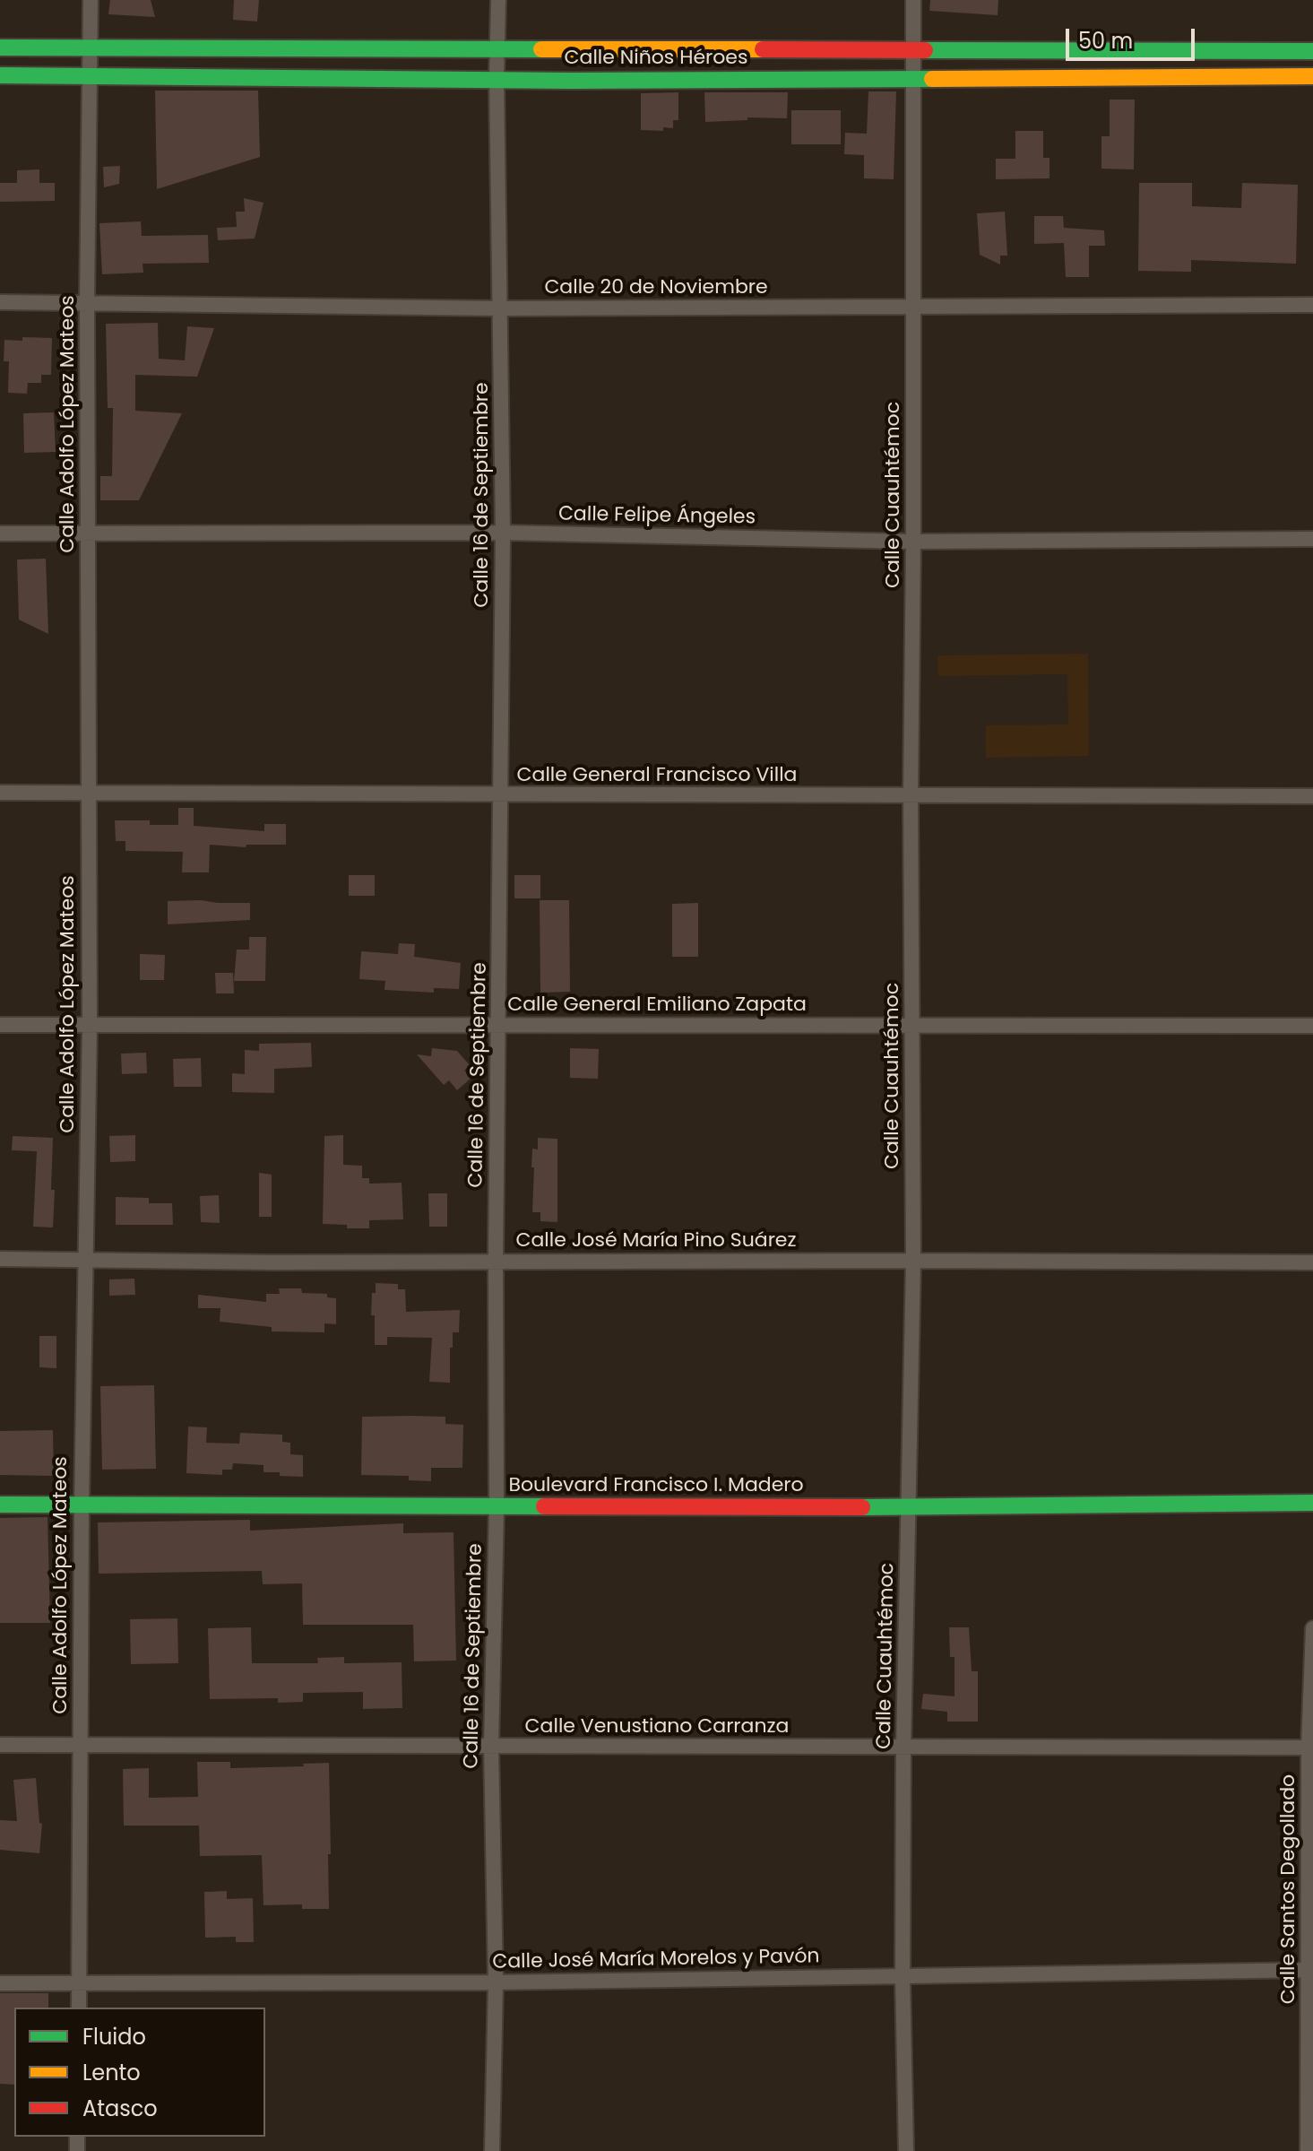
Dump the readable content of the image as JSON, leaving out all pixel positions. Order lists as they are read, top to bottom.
{
  "streets": {
    "street": [
      "Calle Niños Héroes",
      "Calle 20 de Noviembre",
      "Calle Adolfo López Mateos",
      "Calle 16 de Septiembre",
      "Calle Cuauhtémoc",
      "Calle Felipe Ángeles",
      "Calle General Francisco Villa",
      "Calle General Emiliano Zapata",
      "Calle José María Pino Suárez",
      "Boulevard Francisco I. Madero",
      "Calle Venustiano Carranza",
      "Calle Santos Degollado",
      "Calle José María Morelos y Pavón"
    ]
  },
  "crossings": [
    ["Calle Niños Héroes", "Calle Adolfo López Mateos"],
    ["Calle Niños Héroes", "Calle 16 de Septiembre"],
    ["Calle Niños Héroes", "Calle Cuauhtémoc"],
    ["Calle 20 de Noviembre", "Calle Adolfo López Mateos"],
    ["Calle 20 de Noviembre", "Calle 16 de Septiembre"],
    ["Calle 20 de Noviembre", "Calle Cuauhtémoc"],
    ["Calle Adolfo López Mateos", "Calle Felipe Ángeles"],
    ["Calle Adolfo López Mateos", "Calle General Francisco Villa"],
    ["Calle Adolfo López Mateos", "Calle General Emiliano Zapata"],
    ["Calle Adolfo López Mateos", "Calle José María Pino Suárez"],
    ["Calle Adolfo López Mateos", "Boulevard Francisco I. Madero"],
    ["Calle Adolfo López Mateos", "Calle Venustiano Carranza"],
    ["Calle Adolfo López Mateos", "Calle José María Morelos y Pavón"],
    ["Calle 16 de Septiembre", "Calle Felipe Ángeles"],
    ["Calle 16 de Septiembre", "Calle General Francisco Villa"],
    ["Calle 16 de Septiembre", "Calle General Emiliano Zapata"],
    ["Calle 16 de Septiembre", "Calle José María Pino Suárez"],
    ["Calle 16 de Septiembre", "Boulevard Francisco I. Madero"],
    ["Calle 16 de Septiembre", "Calle Venustiano Carranza"],
    ["Calle 16 de Septiembre", "Calle José María Morelos y Pavón"],
    ["Calle Cuauhtémoc", "Calle Felipe Ángeles"],
    ["Calle Cuauhtémoc", "Calle General Francisco Villa"],
    ["Calle Cuauhtémoc", "Calle General Emiliano Zapata"],
    ["Calle Cuauhtémoc", "Calle José María Pino Suárez"],
    ["Calle Cuauhtémoc", "Boulevard Francisco I. Madero"],
    ["Calle Cuauhtémoc", "Calle Venustiano Carranza"],
    ["Calle Cuauhtémoc", "Calle José María Morelos y Pavón"],
    ["Calle Venustiano Carranza", "Calle Santos Degollado"],
    ["Calle Santos Degollado", "Calle José María Morelos y Pavón"]
  ],
  "legend": ["Fluido", "Lento", "Atasco"],
  "scale_bar": "50 m"
}
